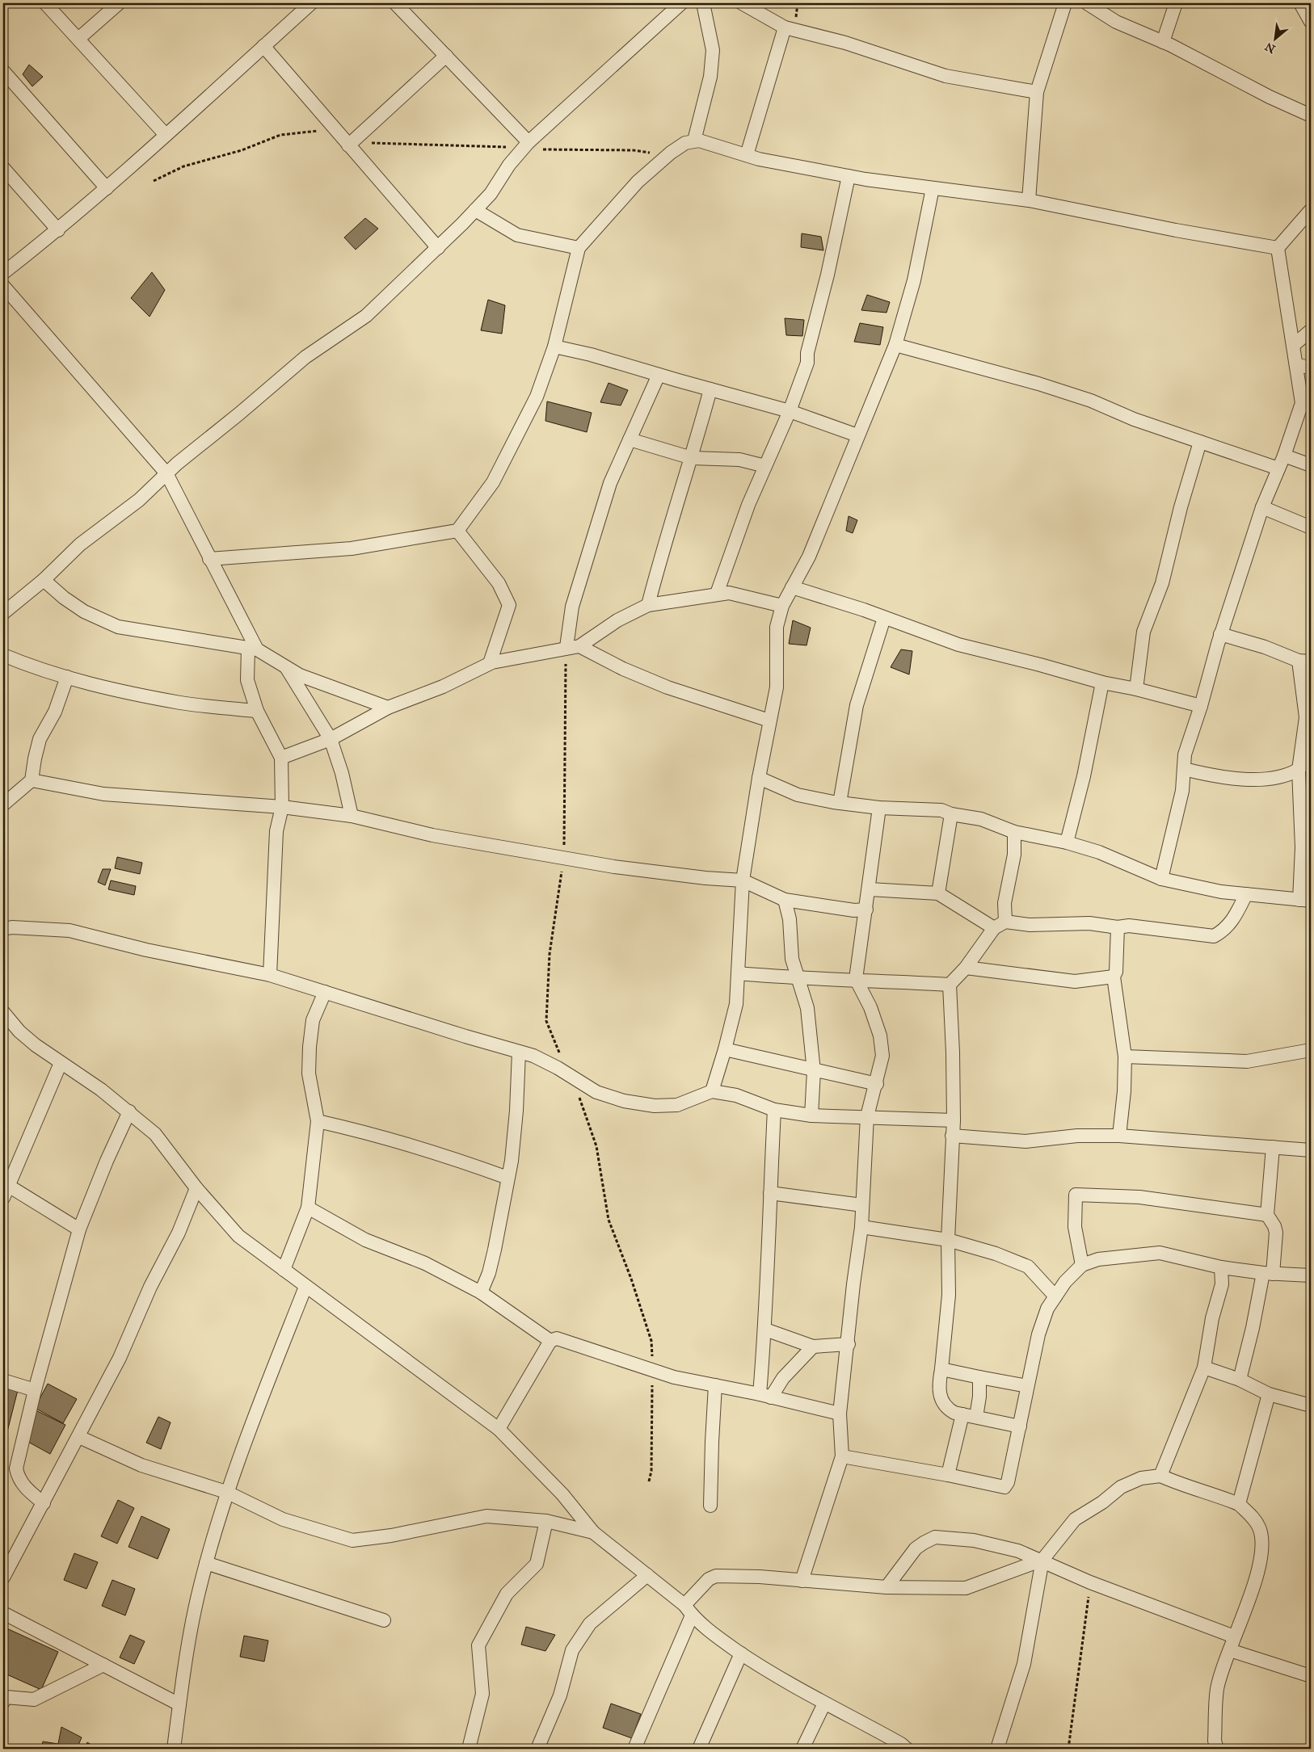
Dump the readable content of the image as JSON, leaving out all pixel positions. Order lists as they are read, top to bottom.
{
  "north": "bottom left"
}
